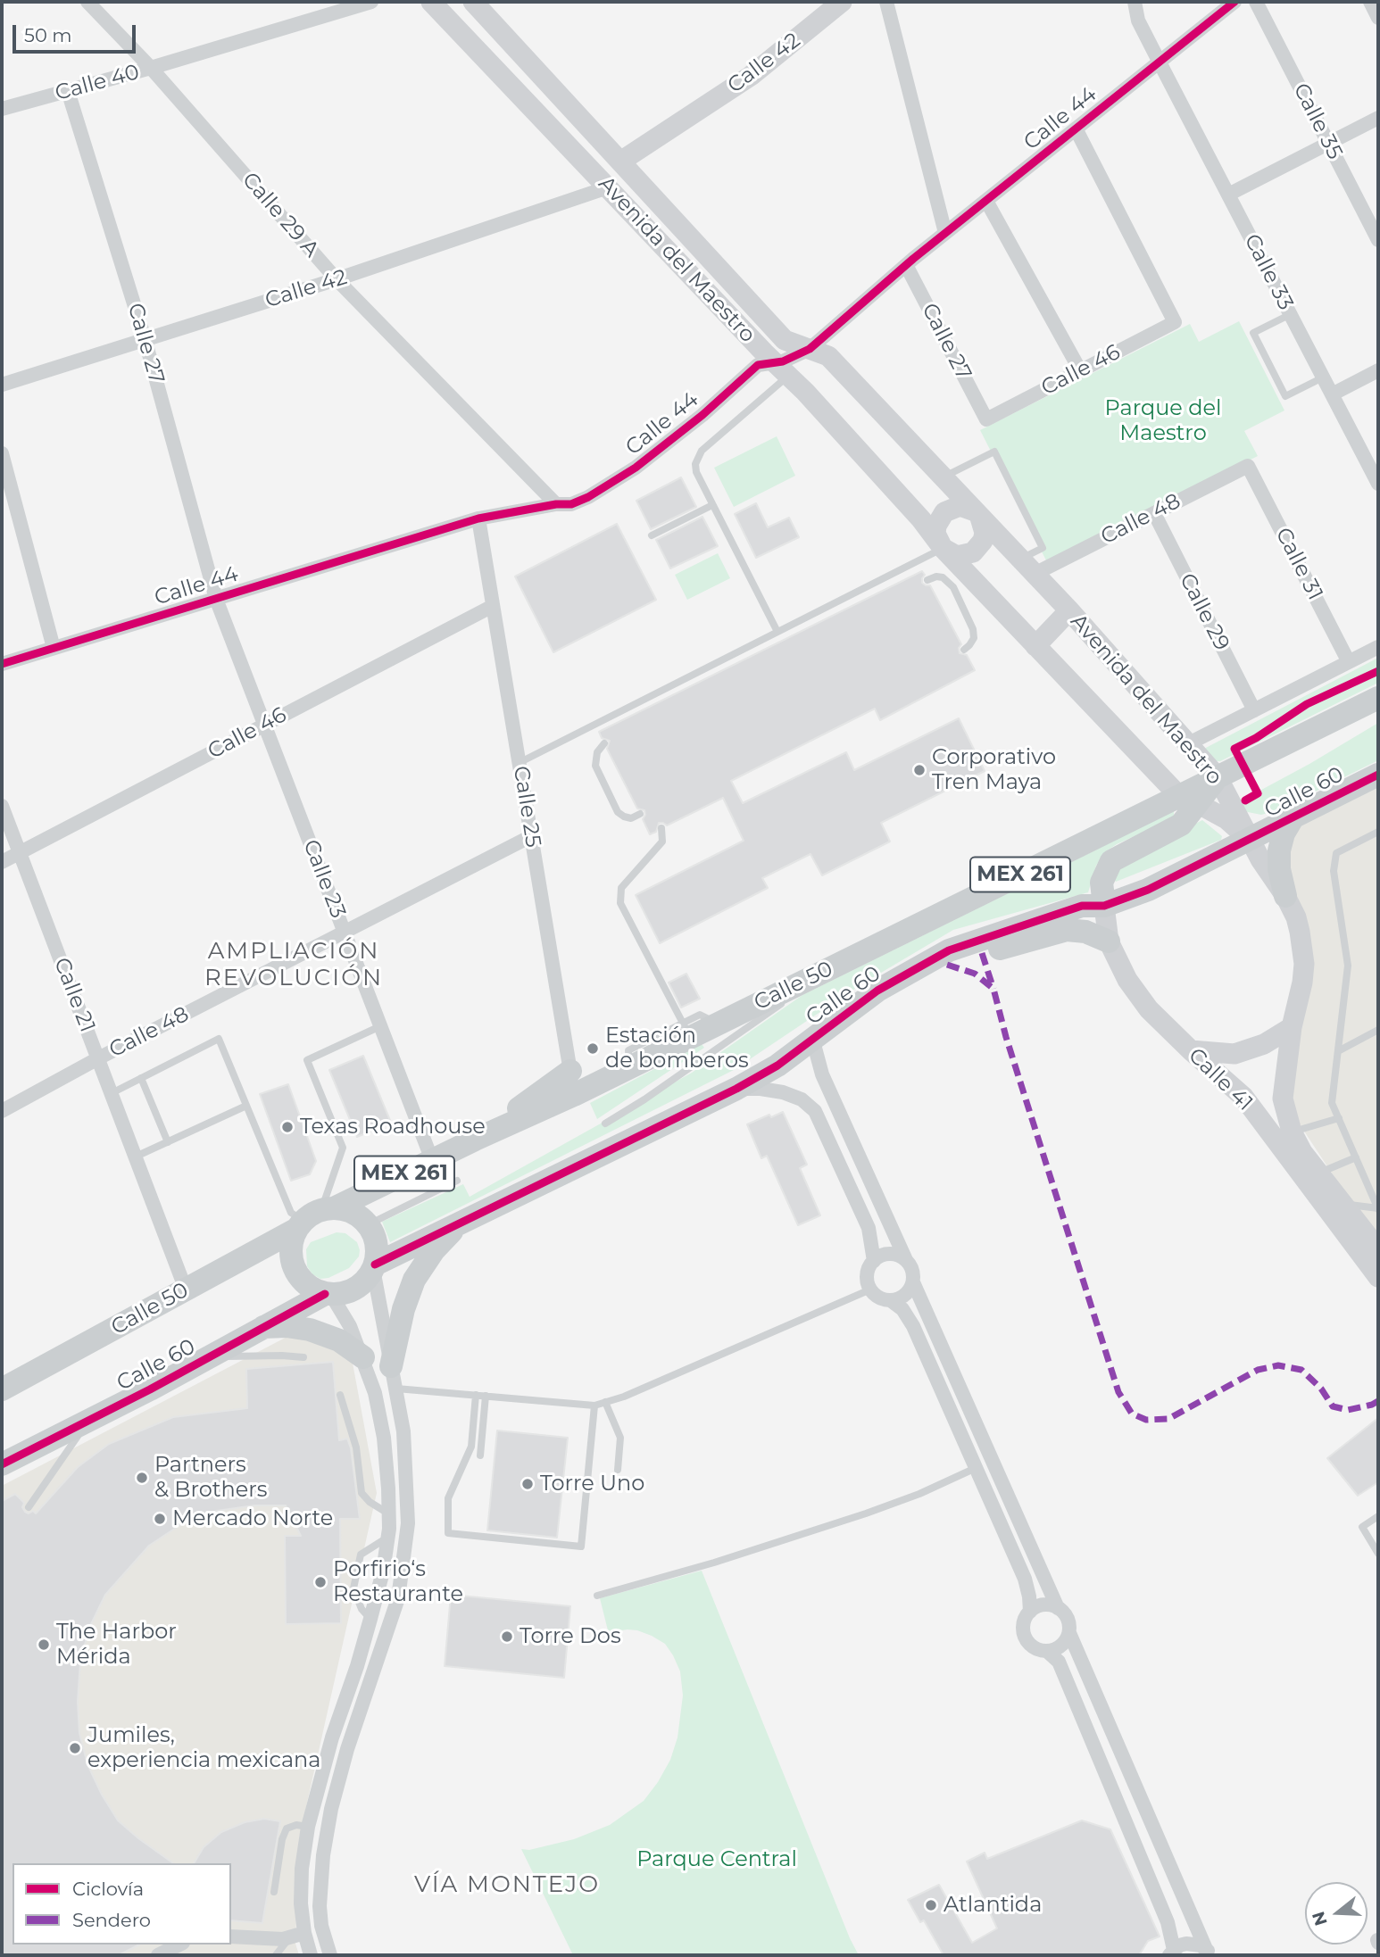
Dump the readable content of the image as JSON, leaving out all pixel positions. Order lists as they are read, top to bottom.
{
  "streets": {
    "main road": ["Calle 60", "MEX 261", "Calle 50"],
    "street": [
      "Calle 42",
      "Calle 40",
      "Calle 44",
      "Calle 35",
      "Calle 29 A",
      "Avenida del Maestro",
      "Calle 33",
      "Calle 27",
      "Calle 46",
      "Calle 48",
      "Calle 31",
      "Calle 29",
      "Calle 25",
      "Calle 23",
      "Calle 21",
      "Calle 41"
    ]
  },
  "crossings": [
    ["Calle 42", "Calle 29 A"],
    ["Calle 42", "Avenida del Maestro"],
    ["Calle 42", "Calle 27"],
    ["Calle 40", "Calle 29 A"],
    ["Calle 40", "Calle 27"],
    ["Calle 44", "Calle 29 A"],
    ["Calle 44", "Avenida del Maestro"],
    ["Calle 44", "Calle 33"],
    ["Calle 44", "Calle 27"],
    ["Calle 44", "Calle 46"],
    ["Calle 44", "Calle 25"],
    ["Calle 44", "Calle 23"],
    ["Avenida del Maestro", "Calle 48"],
    ["Avenida del Maestro", "Calle 60"],
    ["Avenida del Maestro", "Calle 50"],
    ["Avenida del Maestro", "Calle 41"],
    ["Calle 27", "Calle 46"],
    ["Calle 27", "Calle 23"],
    ["Calle 46", "Calle 25"],
    ["Calle 46", "Calle 23"],
    ["Calle 46", "Calle 21"],
    ["Calle 48", "Calle 31"],
    ["Calle 48", "Calle 29"],
    ["Calle 48", "Calle 25"],
    ["Calle 48", "Calle 23"],
    ["Calle 48", "Calle 21"],
    ["Calle 60", "Calle 50"],
    ["Calle 60", "Calle 41"],
    ["Calle 25", "Calle 50"],
    ["Calle 23", "Calle 50"],
    ["Calle 50", "Calle 21"]
  ],
  "districts": ["AMPLIACIÓN REVOLUCIÓN", "VÍA MONTEJO"],
  "parks": ["Parque del Maestro", "Parque Central"],
  "places": [
    "Corporativo Tren Maya",
    "Estación de bomberos",
    "Texas Roadhouse",
    "Partners & Brothers",
    "Torre Uno",
    "Mercado Norte",
    "Porfirio‘s Restaurante",
    "Torre Dos",
    "The Harbor Mérida",
    "Jumiles, experiencia mexicana",
    "Atlantida"
  ],
  "legend": ["Ciclovía", "Sendero"],
  "scale_bar": "50 m",
  "north": "left"
}
